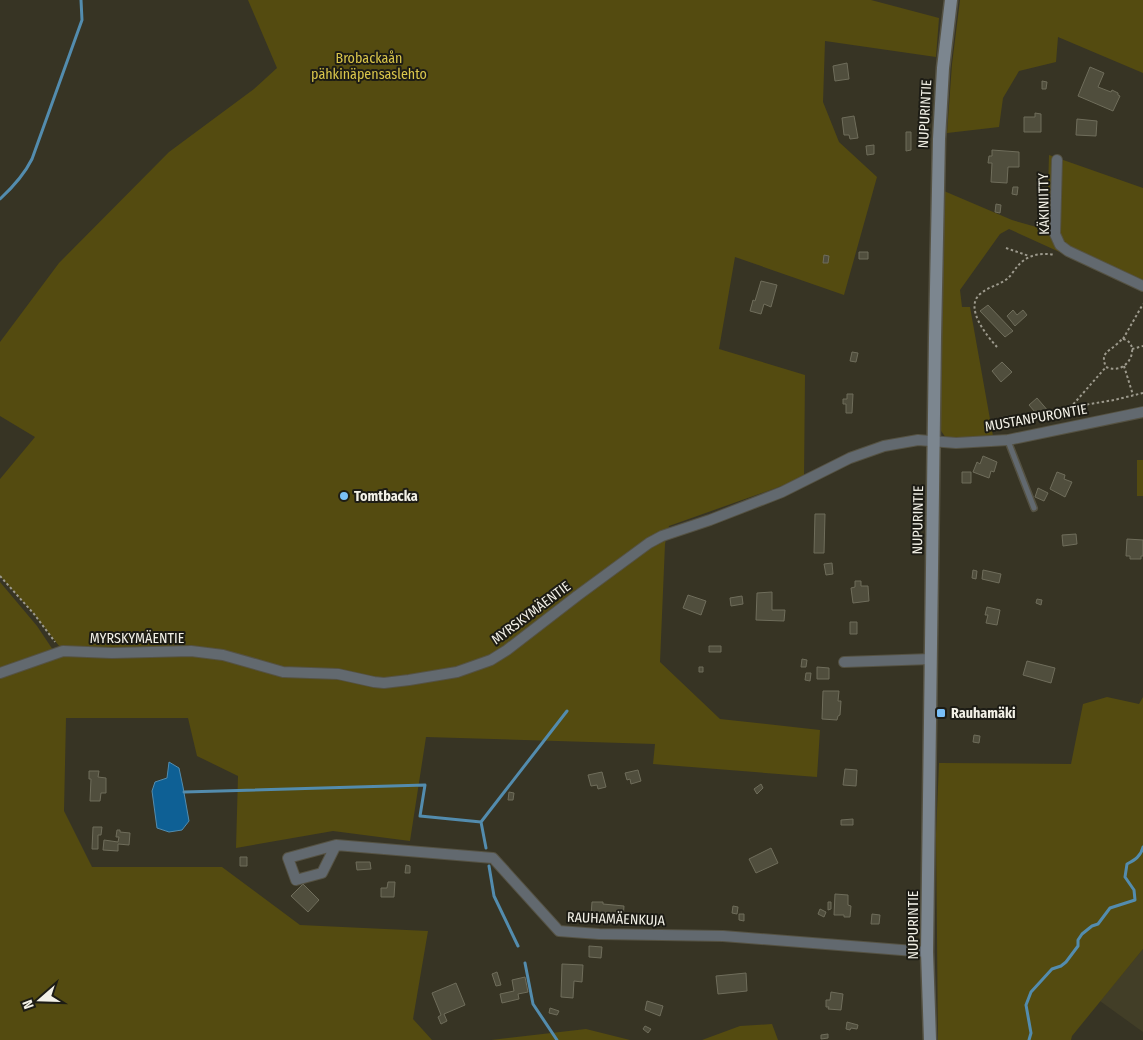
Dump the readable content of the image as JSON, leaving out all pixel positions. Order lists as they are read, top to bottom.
{
  "streets": {
    "main road": ["NUPURINTIE"],
    "street": [
      "KÄKINIITTY",
      "MUSTANPURONTIE",
      "MYRSKYMÄENTIE",
      "RAUHAMÄENKUJA"
    ]
  },
  "crossings": [
    ["NUPURINTIE", "MUSTANPURONTIE"],
    ["NUPURINTIE", "MYRSKYMÄENTIE"],
    ["NUPURINTIE", "RAUHAMÄENKUJA"],
    ["MUSTANPURONTIE", "MYRSKYMÄENTIE"]
  ],
  "parks": ["Brobackaån pähkinäpensaslehto"],
  "places": {
    "other": ["Tomtbacka"],
    "transit": ["Rauhamäki"]
  },
  "north": "left"
}
